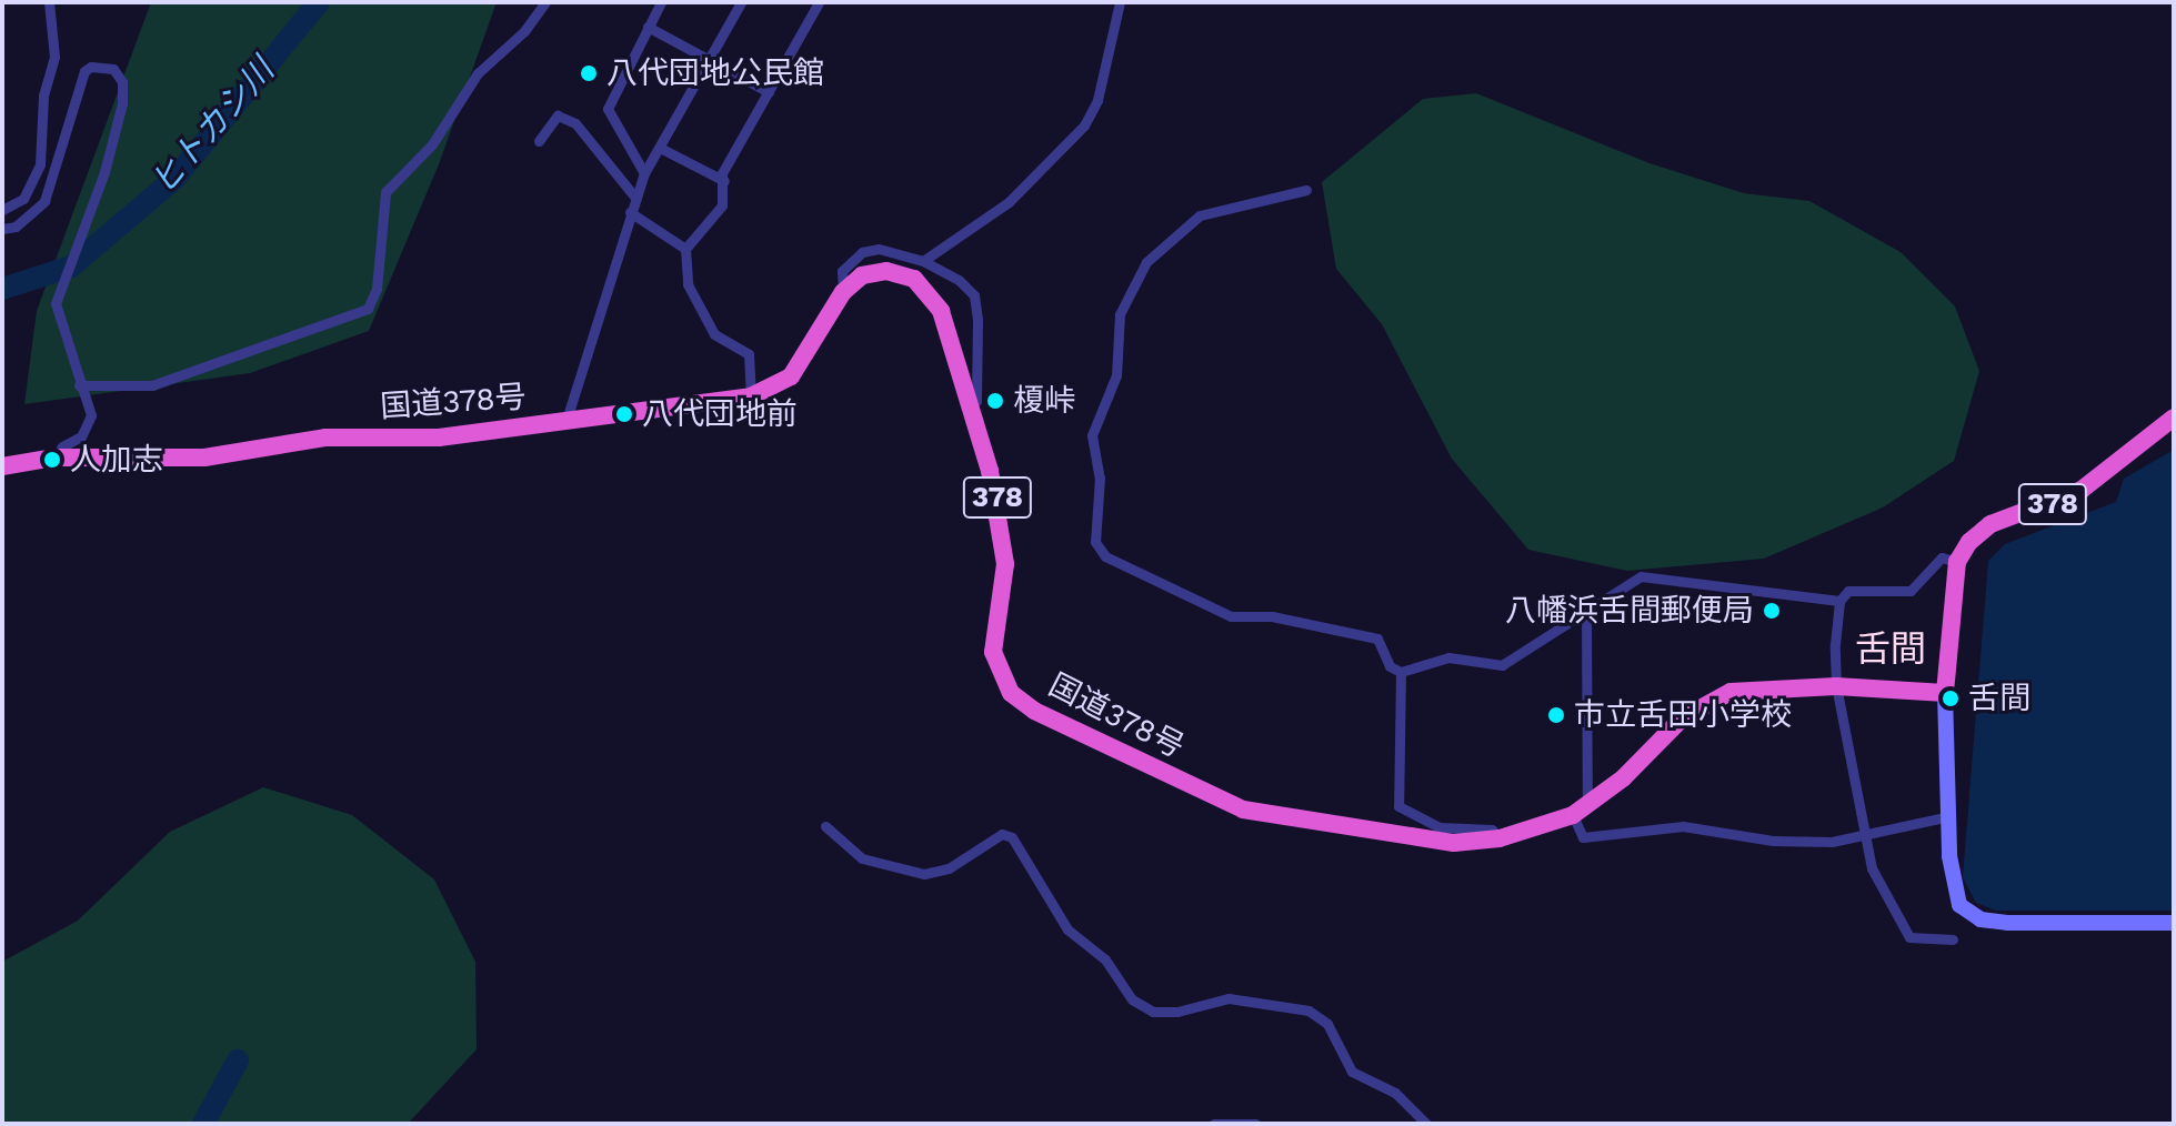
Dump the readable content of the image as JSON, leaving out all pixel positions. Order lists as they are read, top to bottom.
{
  "streets": {
    "highway": ["国道378号", "378"]
  },
  "districts": ["舌間"],
  "water": ["ヒトカシ川"],
  "places": [
    "八代団地公民館",
    "榎峠",
    "八代団地前",
    "人加志",
    "八幡浜舌間郵便局",
    "舌間",
    "市立舌田小学校"
  ]
}
